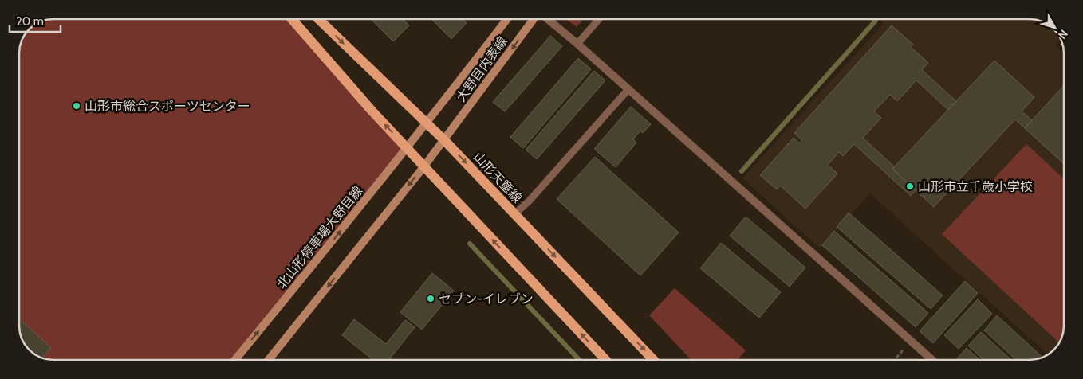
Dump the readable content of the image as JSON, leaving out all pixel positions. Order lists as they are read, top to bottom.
{
  "streets": {
    "main road": ["大野目内表線", "山形天童線", "北山形停車場大野目線"]
  },
  "crossings": [
    ["大野目内表線", "山形天童線"],
    ["大野目内表線", "北山形停車場大野目線"],
    ["山形天童線", "北山形停車場大野目線"]
  ],
  "places": ["山形市総合スポーツセンター", "山形市立千歳小学校", "セブン-イレブン"],
  "scale_bar": "20 m",
  "north": "bottom right"
}
